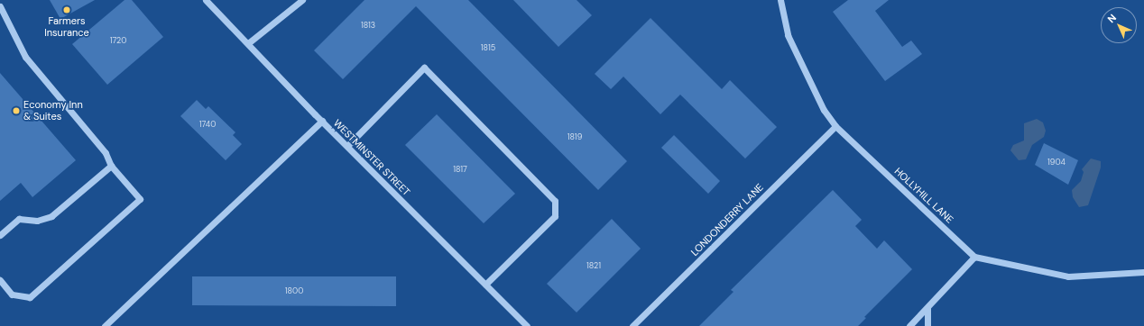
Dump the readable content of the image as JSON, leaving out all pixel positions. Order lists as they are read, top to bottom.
{
  "streets": {
    "street": ["WESTMINSTER STREET", "HOLLYHILL LANE", "LONDONDERRY LANE"]
  },
  "crossings": [
    ["HOLLYHILL LANE", "LONDONDERRY LANE"]
  ],
  "places": ["Farmers Insurance", "Economy Inn & Suites"],
  "house_numbers": [
    "1813",
    "1720",
    "1815",
    "1740",
    "1819",
    "1904",
    "1817",
    "1821",
    "1800"
  ],
  "north": "top left"
}
